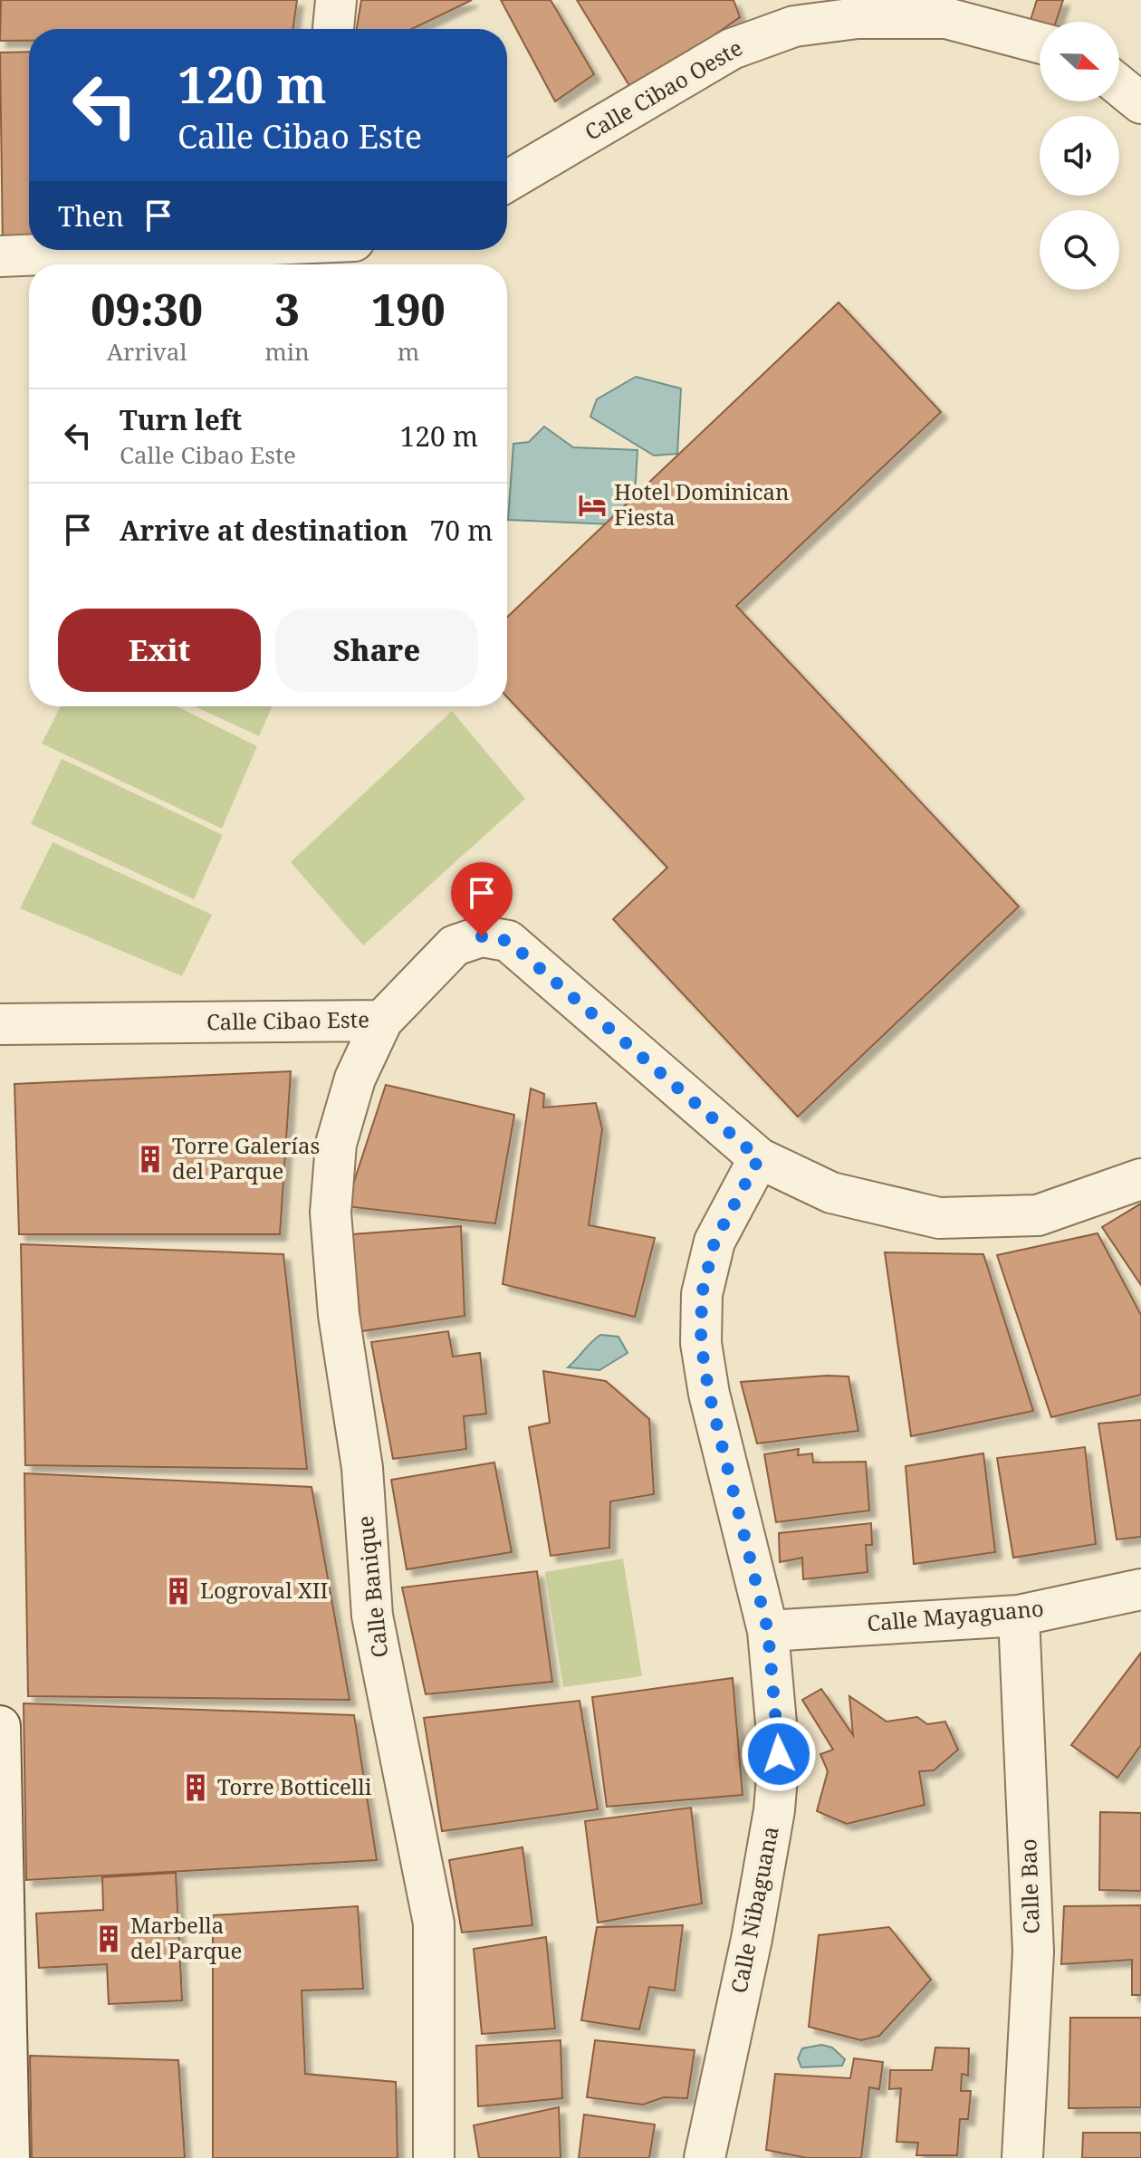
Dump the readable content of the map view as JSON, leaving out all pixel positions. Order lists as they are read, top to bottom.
{
  "streets": {
    "street": [
      "Calle Cibao Oeste",
      "Calle Cibao Este",
      "Calle Banique",
      "Calle Mayaguano",
      "Calle Bao",
      "Calle Nibaguana"
    ]
  },
  "crossings": [
    ["Calle Cibao Este", "Calle Banique"],
    ["Calle Cibao Este", "Calle Nibaguana"],
    ["Calle Mayaguano", "Calle Bao"],
    ["Calle Mayaguano", "Calle Nibaguana"]
  ],
  "places": {
    "hotel": ["Hotel Dominican Fiesta"],
    "building": [
      "Torre Galerías del Parque",
      "Logroval XII",
      "Torre Botticelli",
      "Marbella del Parque"
    ]
  },
  "north": "right",
  "page": {
    "turn": ["120 m", "Calle Cibao Este"],
    "then": "Then",
    "eta": [
      "09:30",
      "Arrival",
      "3",
      "min",
      "190",
      "m"
    ],
    "list": [
      {
        "name": "Turn left",
        "note": "Calle Cibao Este",
        "value": "120 m"
      },
      {
        "name": "Arrive at destination",
        "value": "70 m"
      }
    ],
    "buttons": ["Exit", "Share"]
  }
}
